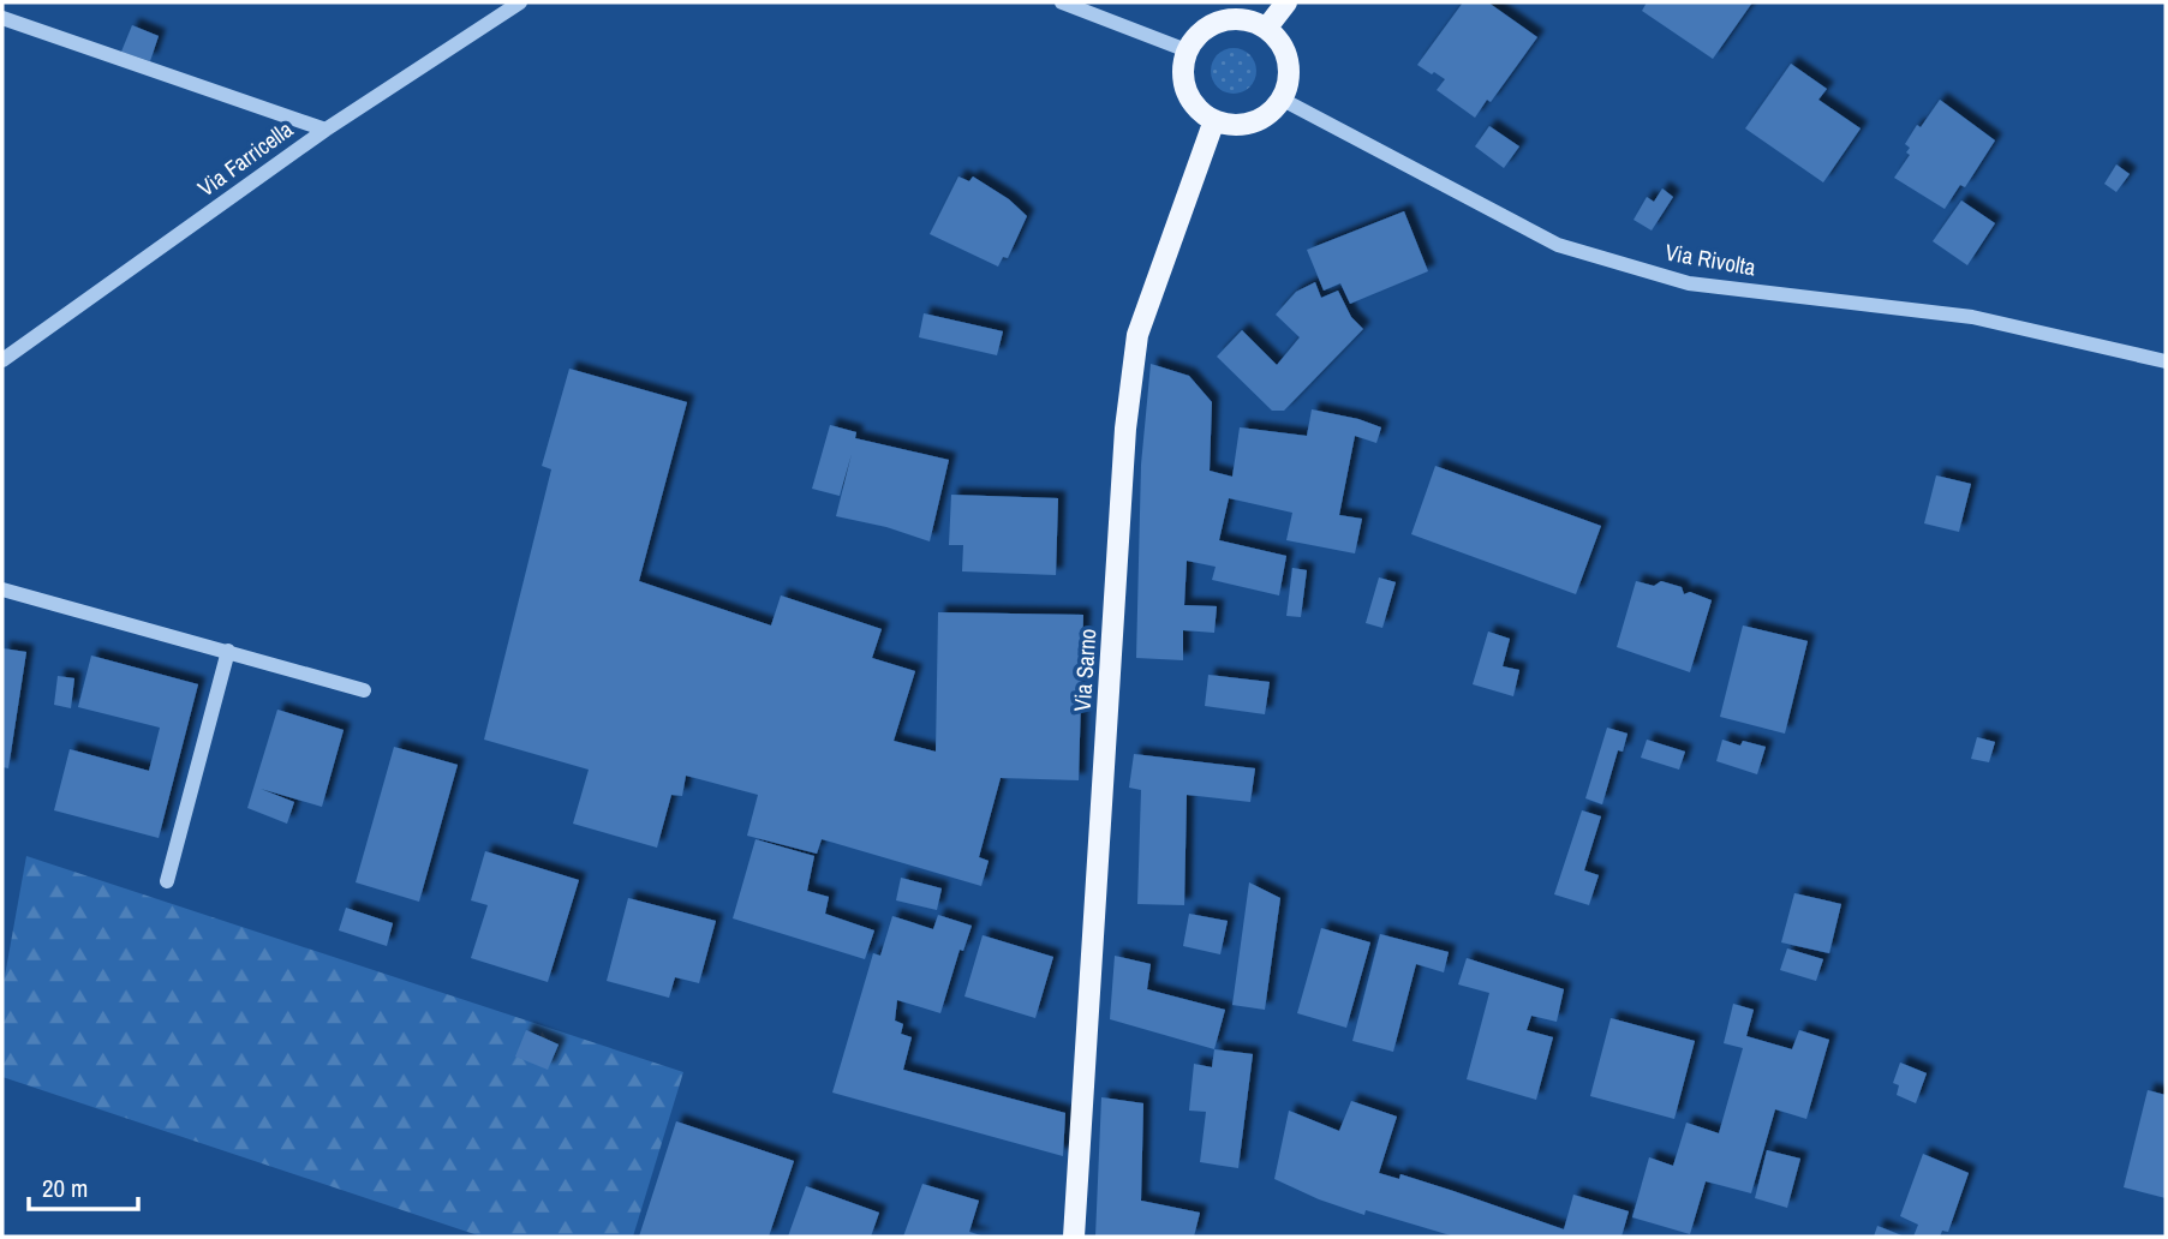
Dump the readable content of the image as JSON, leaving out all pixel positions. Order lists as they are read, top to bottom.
{
  "streets": {
    "main road": ["Via Sarno"],
    "street": ["Via Farricella", "Via Rivolta"]
  },
  "crossings": [
    ["Via Rivolta", "Via Sarno"]
  ],
  "scale_bar": "20 m"
}
